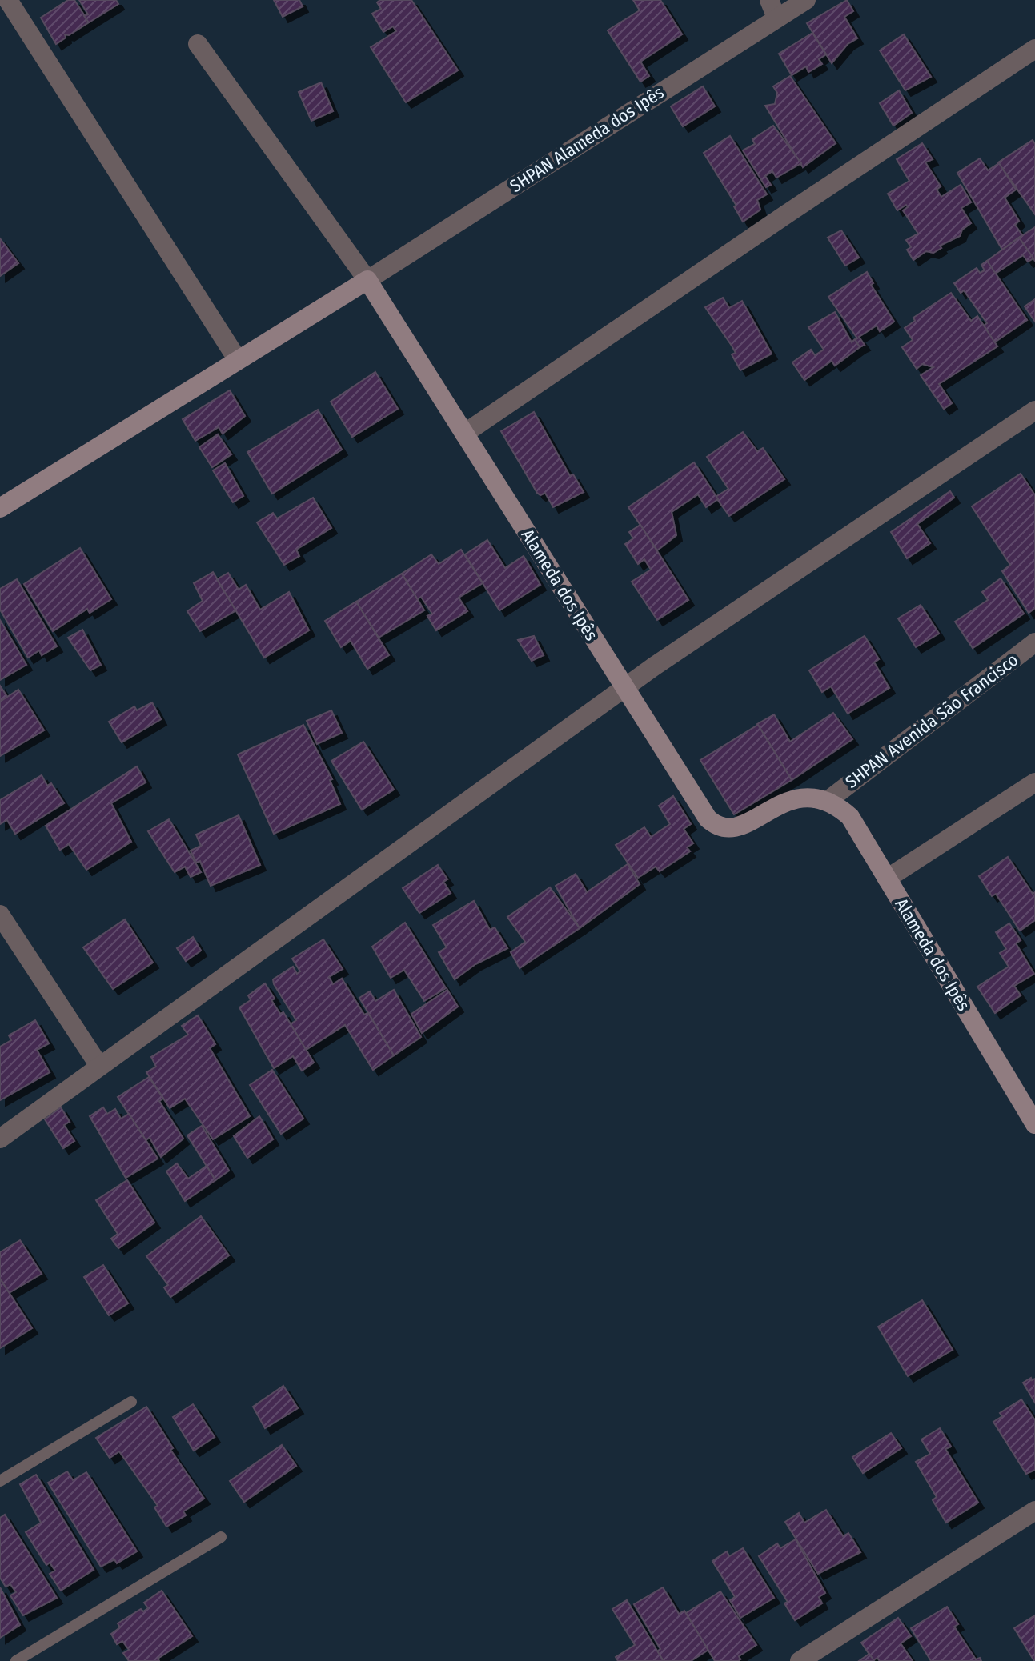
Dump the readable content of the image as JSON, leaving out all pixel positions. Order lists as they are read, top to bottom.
{
  "streets": {
    "street": ["SHPAN Alameda dos Ipês", "Alameda dos Ipês", "SHPAN Avenida São Francisco"]
  },
  "crossings": [
    ["SHPAN Alameda dos Ipês", "Alameda dos Ipês"],
    ["Alameda dos Ipês", "SHPAN Avenida São Francisco"]
  ]
}
